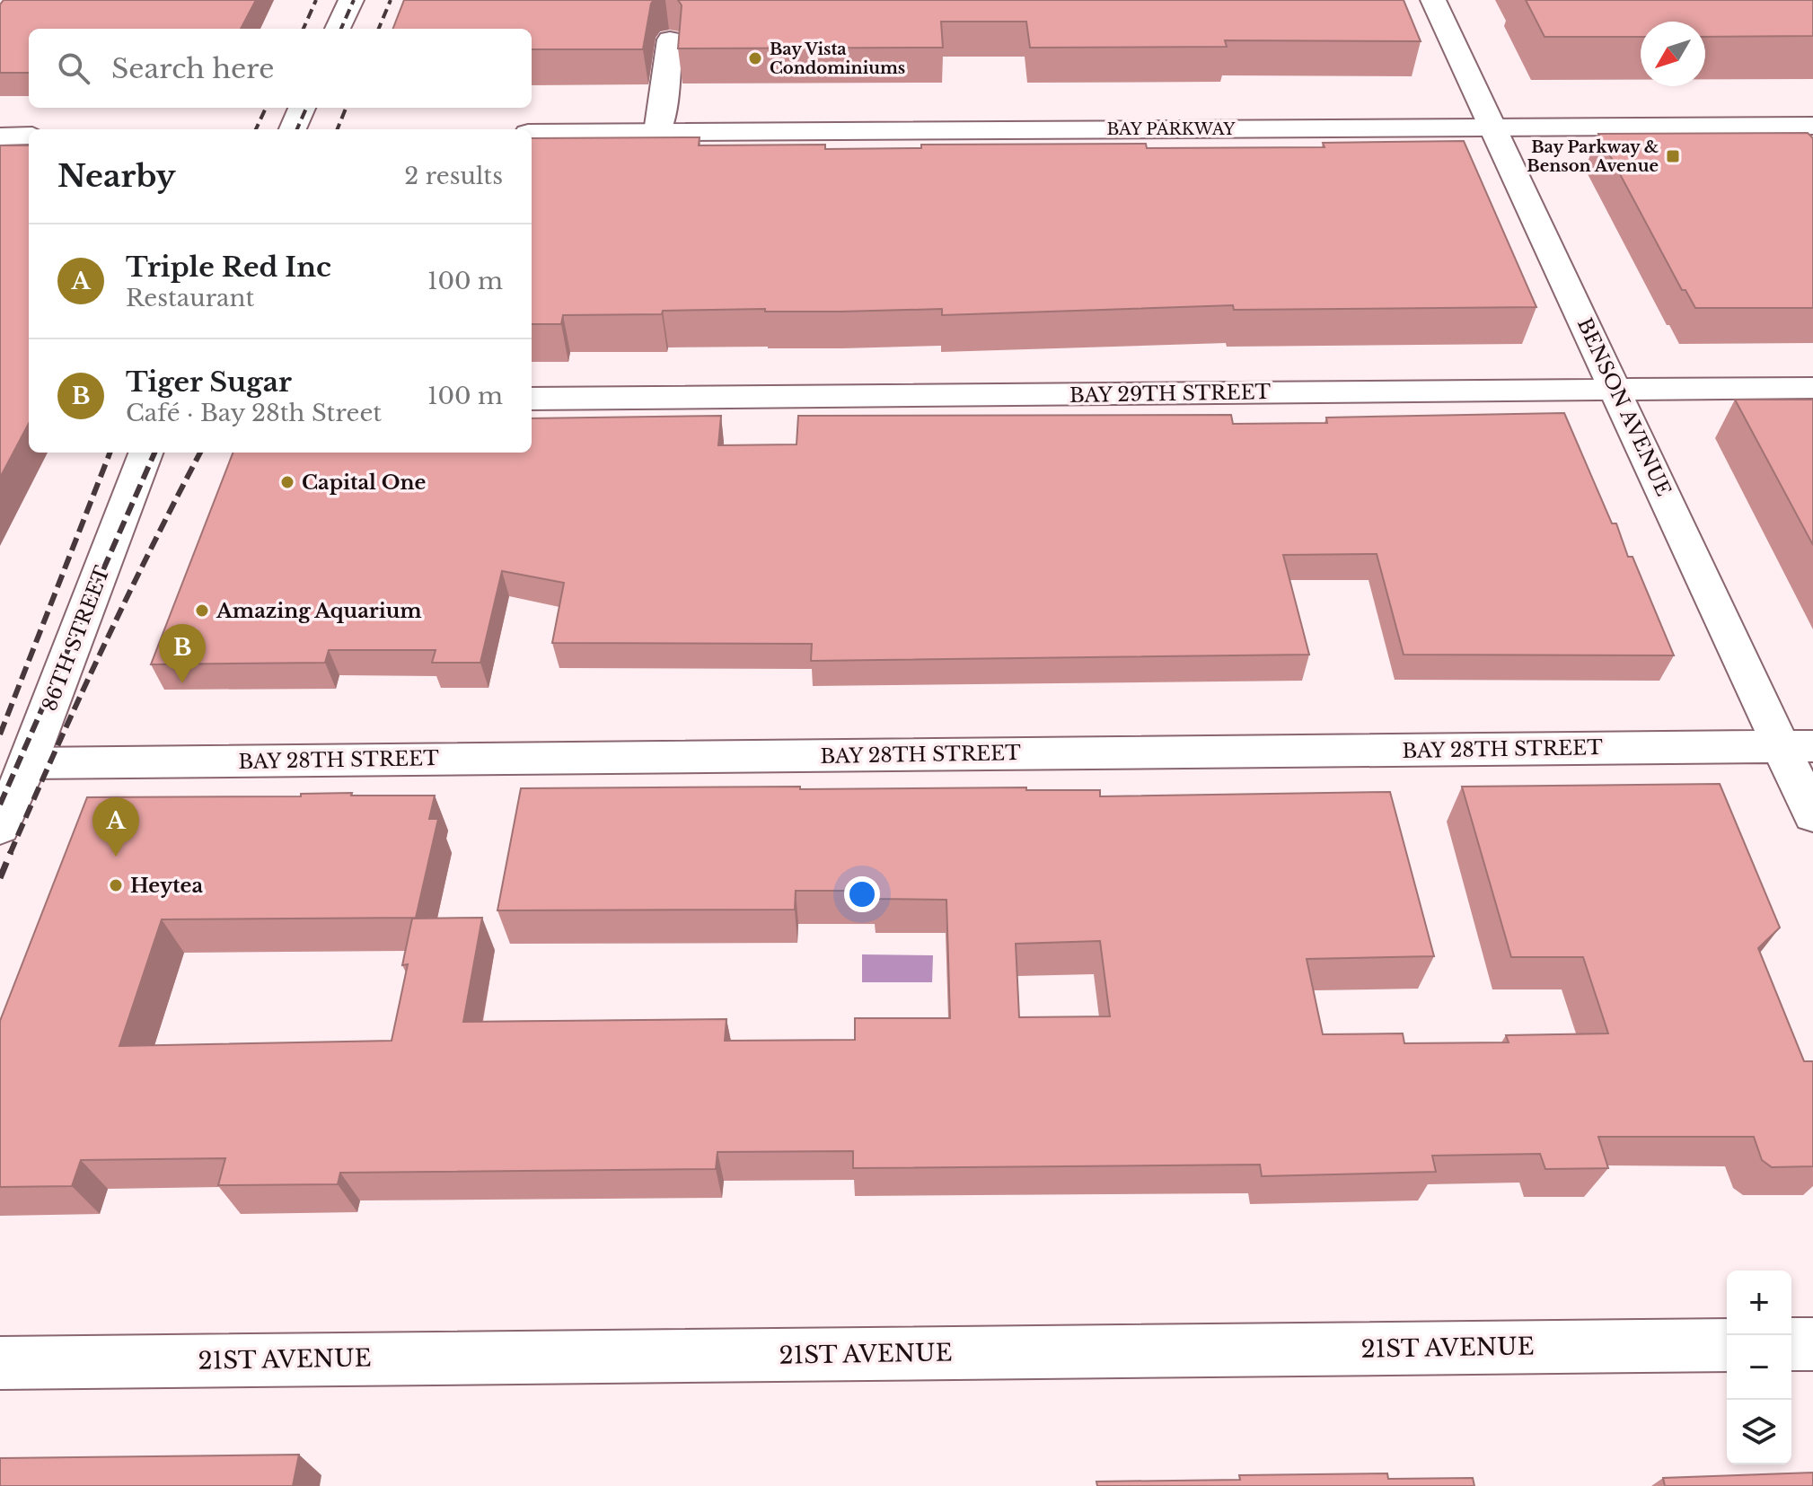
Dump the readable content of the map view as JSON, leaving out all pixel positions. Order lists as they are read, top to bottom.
{
  "streets": {
    "street": [
      "BAY PARKWAY",
      "BAY 29TH STREET",
      "BENSON AVENUE",
      "86TH STREET",
      "BAY 28TH STREET",
      "21ST AVENUE"
    ]
  },
  "crossings": [
    ["BAY PARKWAY", "BENSON AVENUE"],
    ["BAY 29TH STREET", "BENSON AVENUE"],
    ["BENSON AVENUE", "BAY 28TH STREET"],
    ["86TH STREET", "BAY 28TH STREET"]
  ],
  "places": {
    "other": [
      "Bay Vista Condominiums",
      "Capital One",
      "Amazing Aquarium",
      "Heytea"
    ],
    "transit": ["Bay Parkway & Benson Avenue"]
  },
  "north": "bottom left",
  "page": {
    "search": "Search here",
    "heading": ["Nearby", "2 results"],
    "list": [
      {
        "mark": "A",
        "name": "Triple Red Inc",
        "note": "Restaurant",
        "value": "100 m"
      },
      {
        "mark": "B",
        "name": "Tiger Sugar",
        "note": "Café · Bay 28th Street",
        "value": "100 m"
      }
    ],
    "pins": ["B", "A"],
    "map_buttons": ["+", "−"]
  }
}
